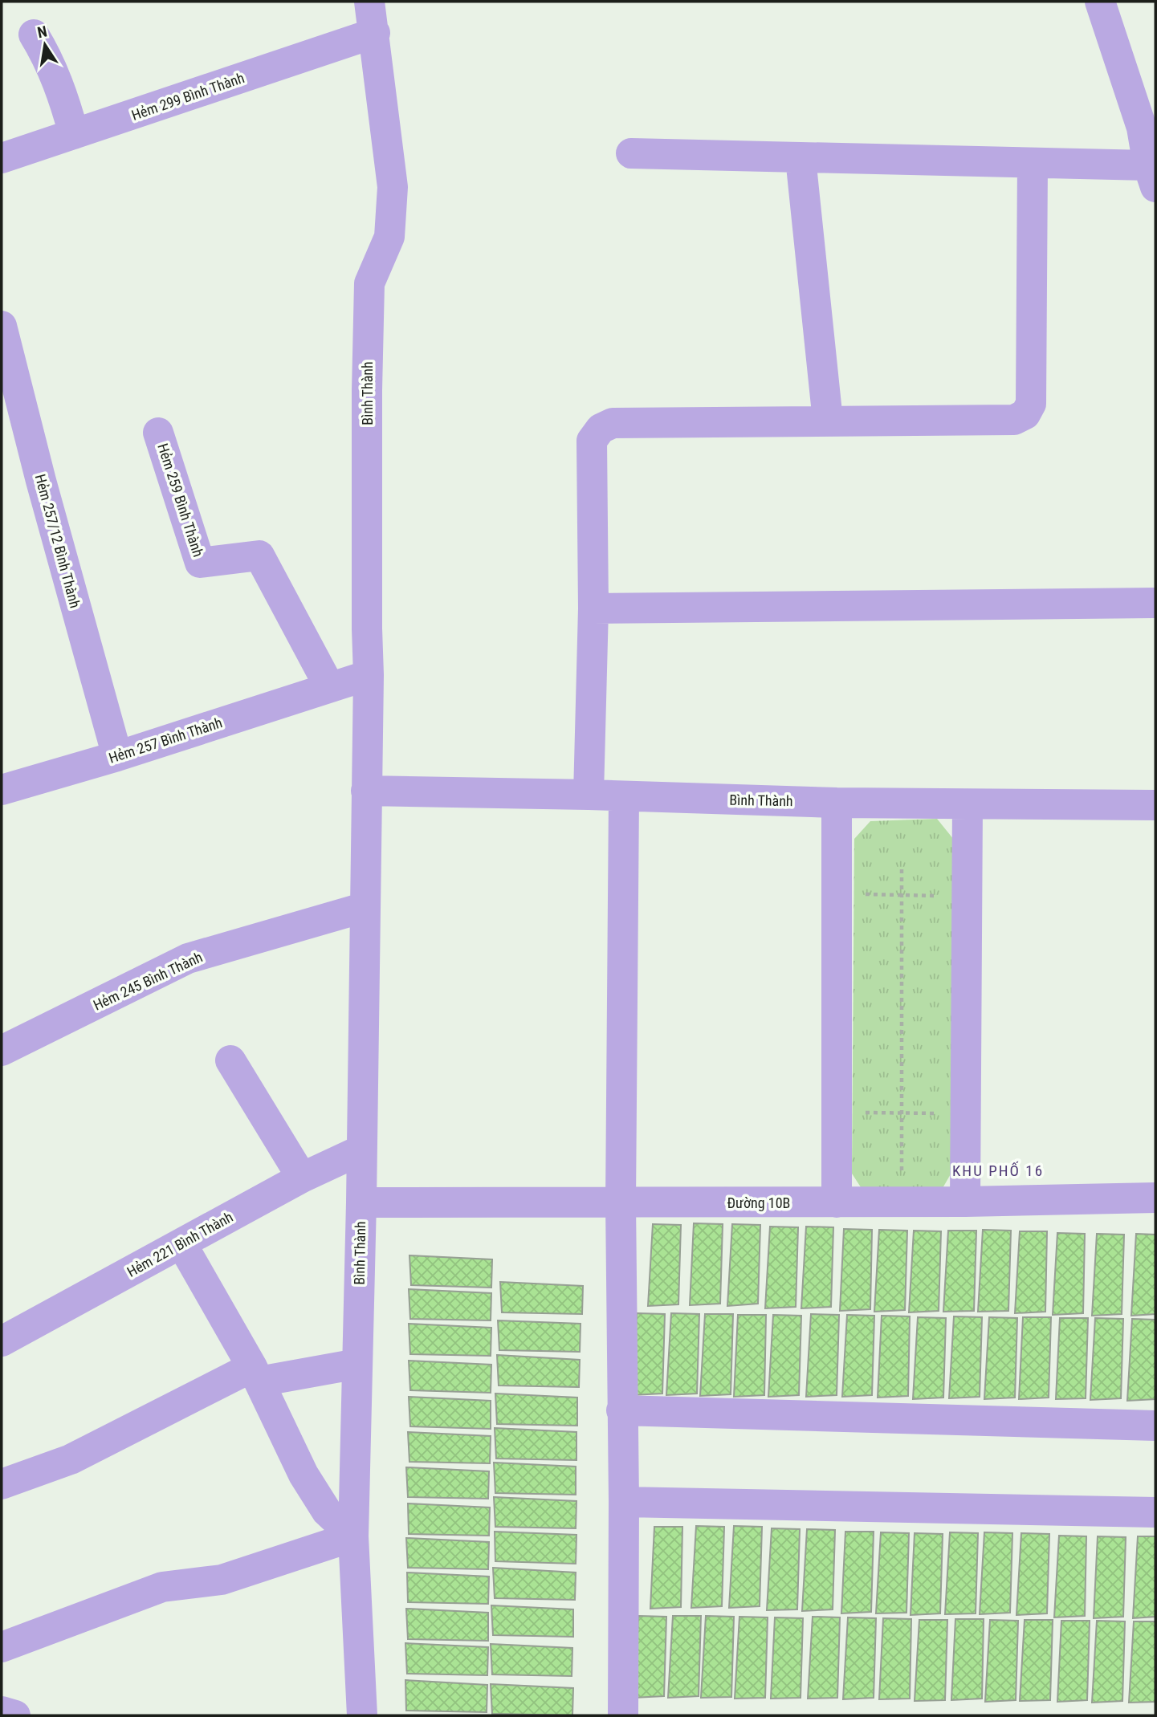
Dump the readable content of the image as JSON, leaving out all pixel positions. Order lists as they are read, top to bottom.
{
  "streets": {
    "street": [
      "Hẻm 299 Bình Thành",
      "Bình Thành",
      "Hẻm 259 Bình Thành",
      "Hẻm 257/12 Bình Thành",
      "Hẻm 257 Bình Thành",
      "Hẻm 245 Bình Thành",
      "Đường 10B",
      "Hẻm 221 Bình Thành"
    ]
  },
  "crossings": [
    ["Hẻm 299 Bình Thành", "Bình Thành"],
    ["Bình Thành", "Hẻm 257 Bình Thành"],
    ["Bình Thành", "Hẻm 245 Bình Thành"],
    ["Bình Thành", "Đường 10B"],
    ["Bình Thành", "Hẻm 221 Bình Thành"],
    ["Hẻm 259 Bình Thành", "Hẻm 257 Bình Thành"],
    ["Hẻm 257/12 Bình Thành", "Hẻm 257 Bình Thành"]
  ],
  "districts": ["KHU PHỐ 16"],
  "north": "top"
}
